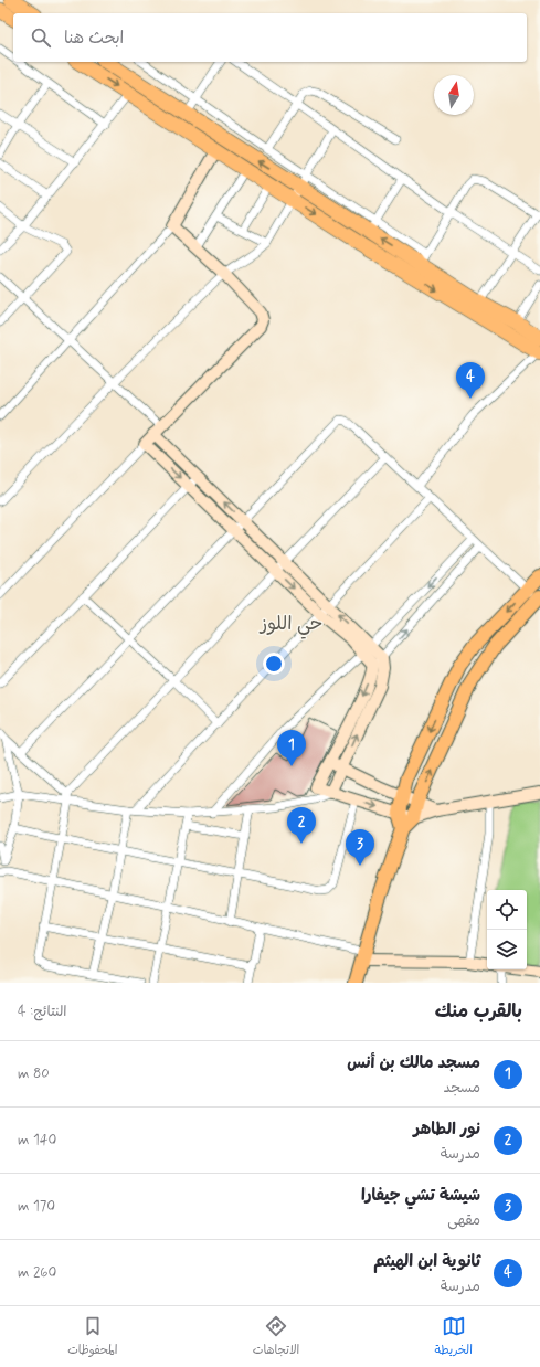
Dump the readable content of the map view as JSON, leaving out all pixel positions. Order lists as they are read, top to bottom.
{
  "districts": ["حي اللوز"],
  "north": "top",
  "page": {
    "search": "ابحث هنا",
    "pins": [
      "4",
      "1",
      "2",
      "3"
    ],
    "heading": ["بالقرب منك", "النتائج: 4"],
    "list": [
      {
        "mark": "1",
        "name": "مسجد مالك بن أنس",
        "note": "مسجد",
        "value": "80 m"
      },
      {
        "mark": "2",
        "name": "نور الطاهر",
        "note": "مدرسة",
        "value": "140 m"
      },
      {
        "mark": "3",
        "name": "شيشة تشي جيفارا",
        "note": "مقهى",
        "value": "170 m"
      },
      {
        "mark": "4",
        "name": "ثانوية ابن الهيثم",
        "note": "مدرسة",
        "value": "260 m"
      }
    ],
    "nav": ["الخريطة", "الاتجاهات", "المحفوظات"]
  }
}
